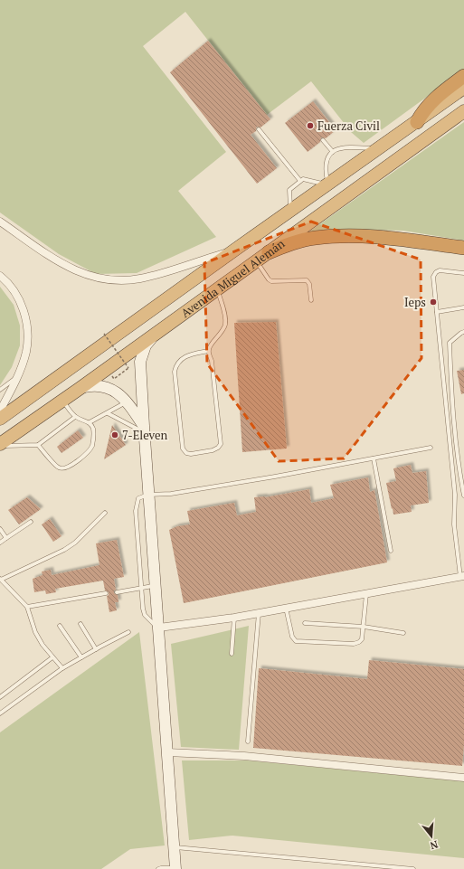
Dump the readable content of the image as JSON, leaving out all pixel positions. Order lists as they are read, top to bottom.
{
  "streets": {
    "highway": ["Avenida Miguel Alemán"]
  },
  "places": ["Fuerza Civil", "Ieps", "7-Eleven"],
  "north": "bottom"
}
